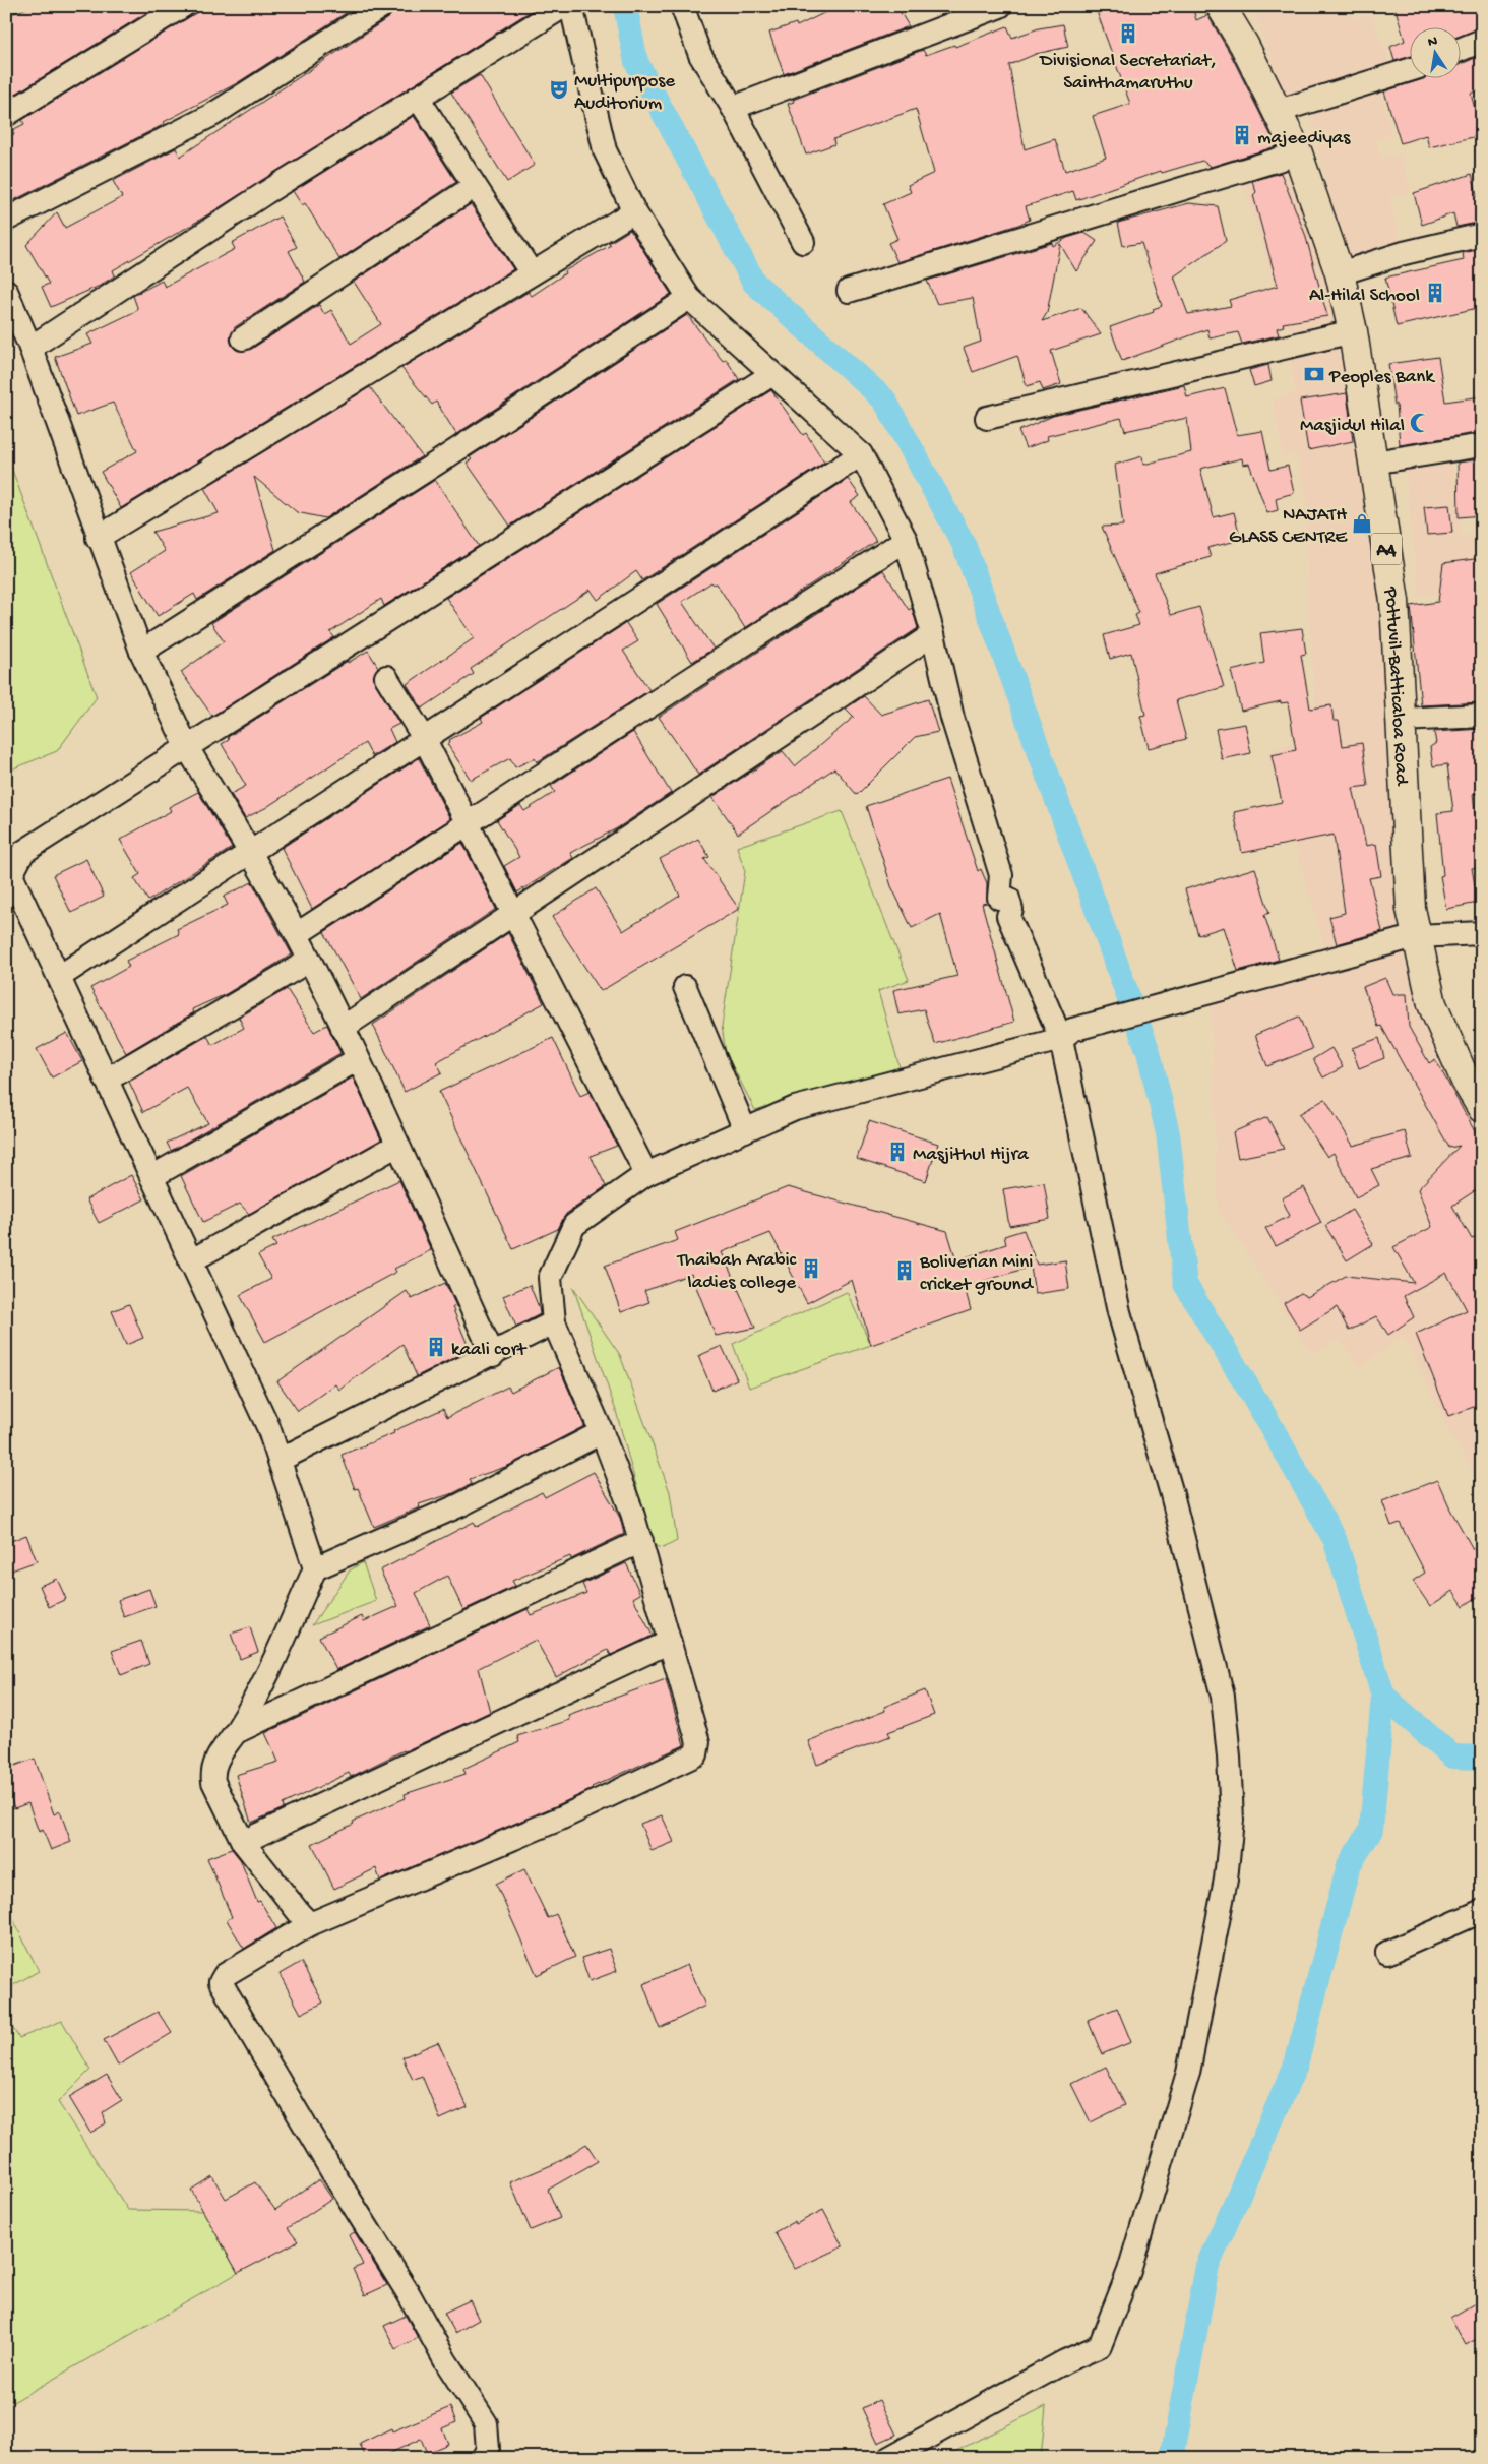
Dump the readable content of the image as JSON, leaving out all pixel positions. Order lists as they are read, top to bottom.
{
  "streets": {
    "highway": ["A4", "Pottuvil-Batticaloa Road"]
  },
  "places": {
    "building": [
      "Divisional Secretariat, Sainthamaruthu",
      "majeediyas",
      "Al-Hilal School",
      "Masjithul Hijra",
      "Thaibah Arabic ladies college",
      "Boliverian Mini cricket ground",
      "kaali cort"
    ],
    "theatre": ["Multipurpose Auditorium"],
    "bank": ["Peoples Bank"],
    "mosque": ["Masjidul Hilal"],
    "shop": ["NAJATH GLASS CENTRE"]
  },
  "north": "top"
}
